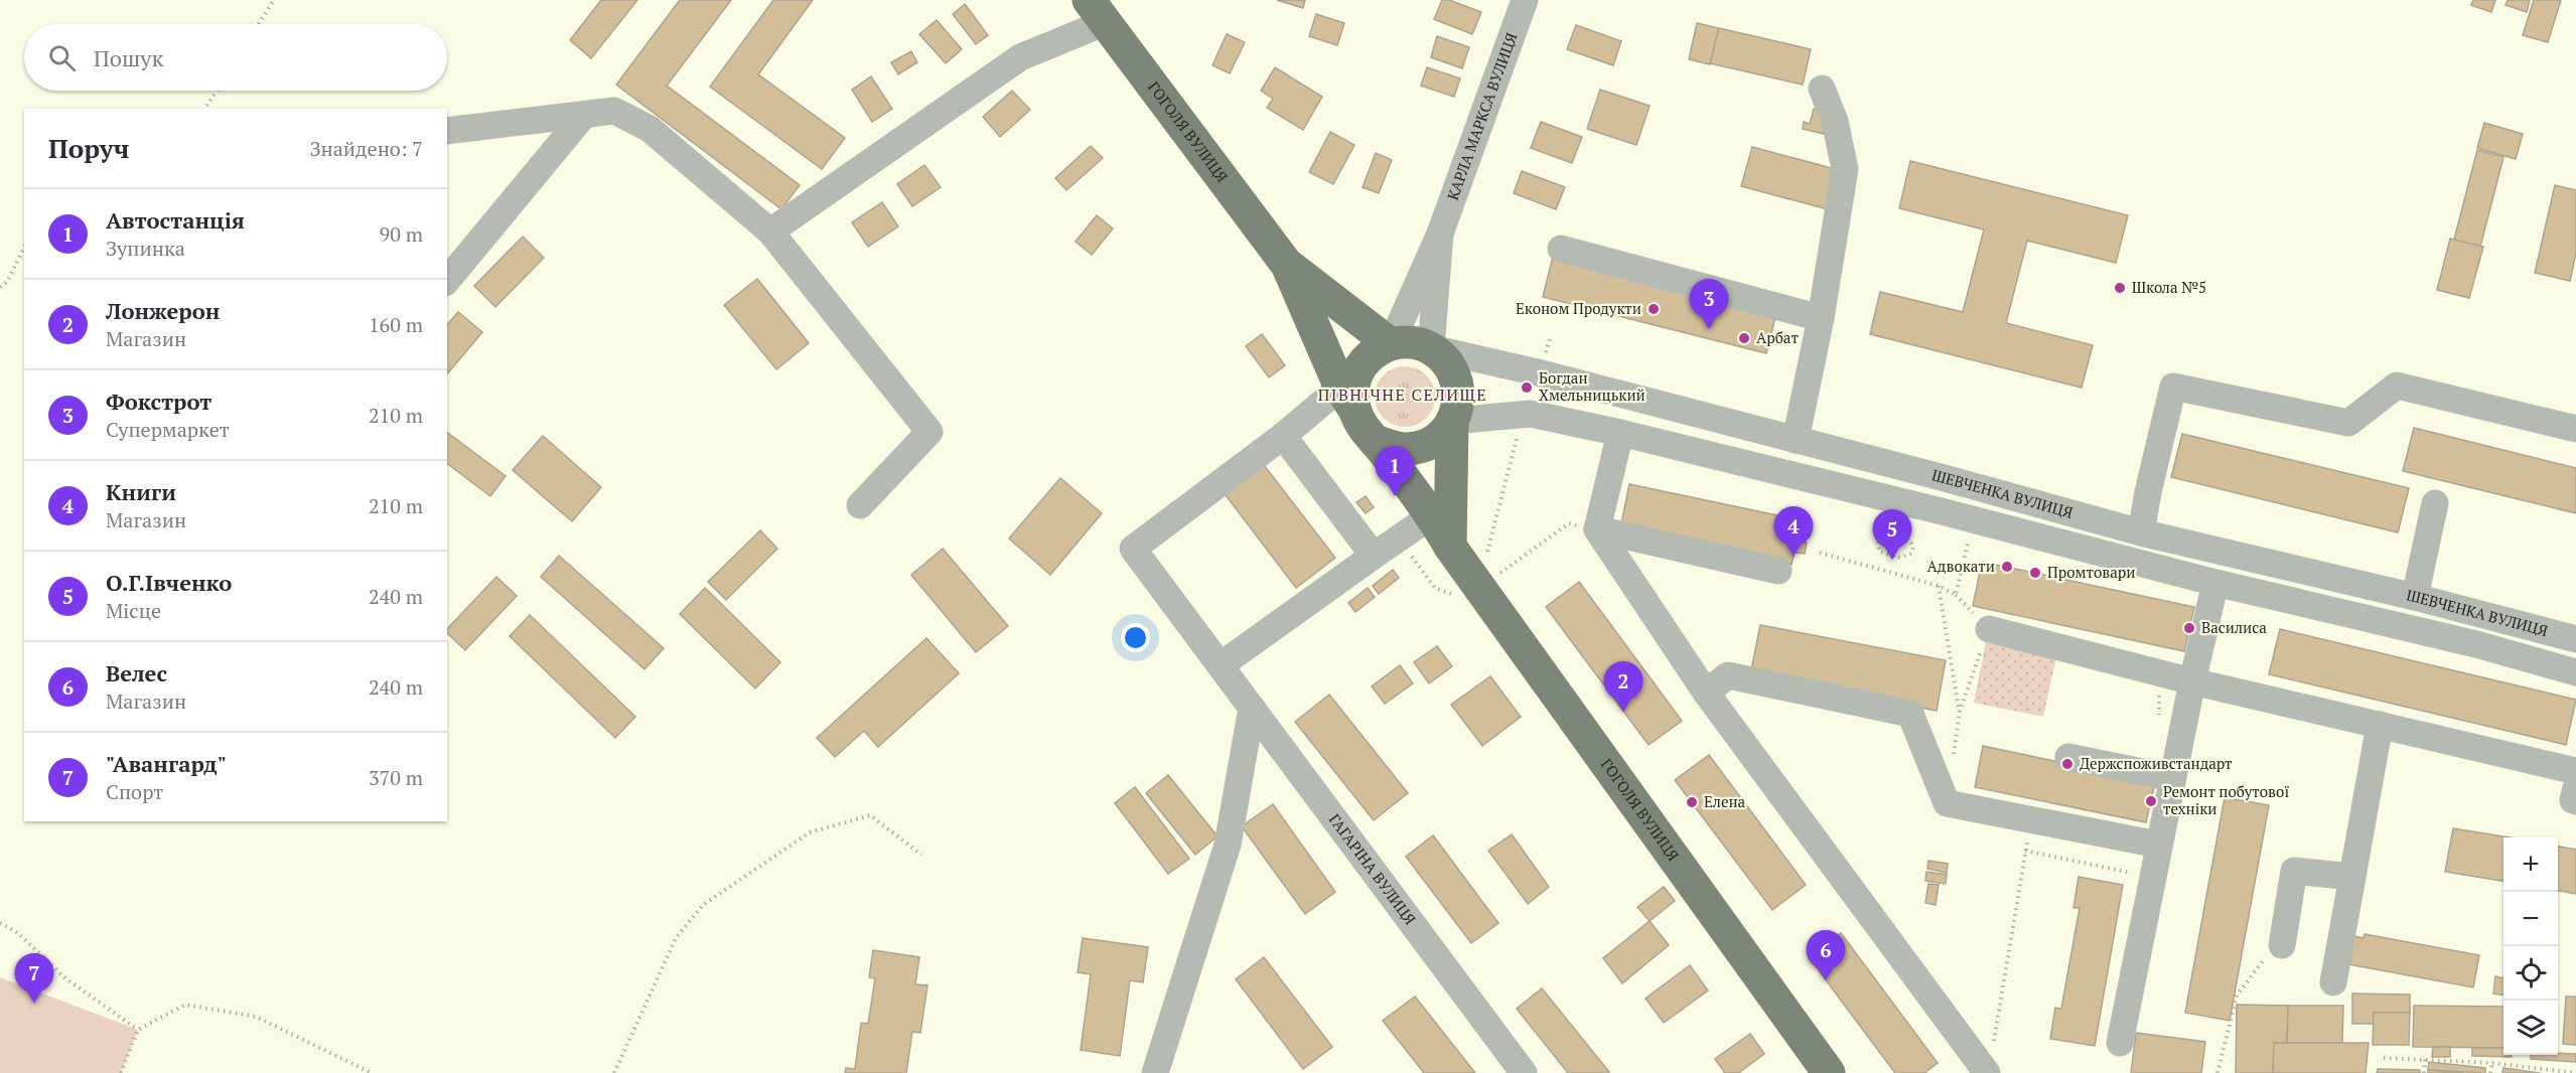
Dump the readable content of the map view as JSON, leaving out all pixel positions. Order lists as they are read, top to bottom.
{
  "streets": {
    "main road": ["ГОГОЛЯ ВУЛИЦЯ"],
    "street": ["КАРЛА МАРКСА ВУЛИЦЯ", "ШЕВЧЕНКА ВУЛИЦЯ", "ГАГАРІНА ВУЛИЦЯ"]
  },
  "crossings": [
    ["КАРЛА МАРКСА ВУЛИЦЯ", "ГОГОЛЯ ВУЛИЦЯ"],
    ["КАРЛА МАРКСА ВУЛИЦЯ", "ШЕВЧЕНКА ВУЛИЦЯ"],
    ["ГОГОЛЯ ВУЛИЦЯ", "ШЕВЧЕНКА ВУЛИЦЯ"]
  ],
  "districts": ["ПІВНІЧНЕ СЕЛИЩЕ"],
  "places": [
    "Школа №5",
    "Економ Продукти",
    "Арбат",
    "Богдан Хмельницький",
    "Адвокати",
    "Промтовари",
    "Василиса",
    "Держспоживстандарт",
    "Ремонт побутової техніки",
    "Елена"
  ],
  "page": {
    "search": "Пошук",
    "heading": ["Поруч", "Знайдено: 7"],
    "list": [
      {
        "mark": "1",
        "name": "Автостанція",
        "note": "Зупинка",
        "value": "90 m"
      },
      {
        "mark": "2",
        "name": "Лонжерон",
        "note": "Магазин",
        "value": "160 m"
      },
      {
        "mark": "3",
        "name": "Фокстрот",
        "note": "Супермаркет",
        "value": "210 m"
      },
      {
        "mark": "4",
        "name": "Книги",
        "note": "Магазин",
        "value": "210 m"
      },
      {
        "mark": "5",
        "name": "О.Г.Івченко",
        "note": "Місце",
        "value": "240 m"
      },
      {
        "mark": "6",
        "name": "Велес",
        "note": "Магазин",
        "value": "240 m"
      },
      {
        "mark": "7",
        "name": "\"Авангард\"",
        "note": "Спорт",
        "value": "370 m"
      }
    ],
    "pins": [
      "3",
      "1",
      "4",
      "5",
      "2",
      "6",
      "7"
    ],
    "map_buttons": ["+", "−"]
  }
}
